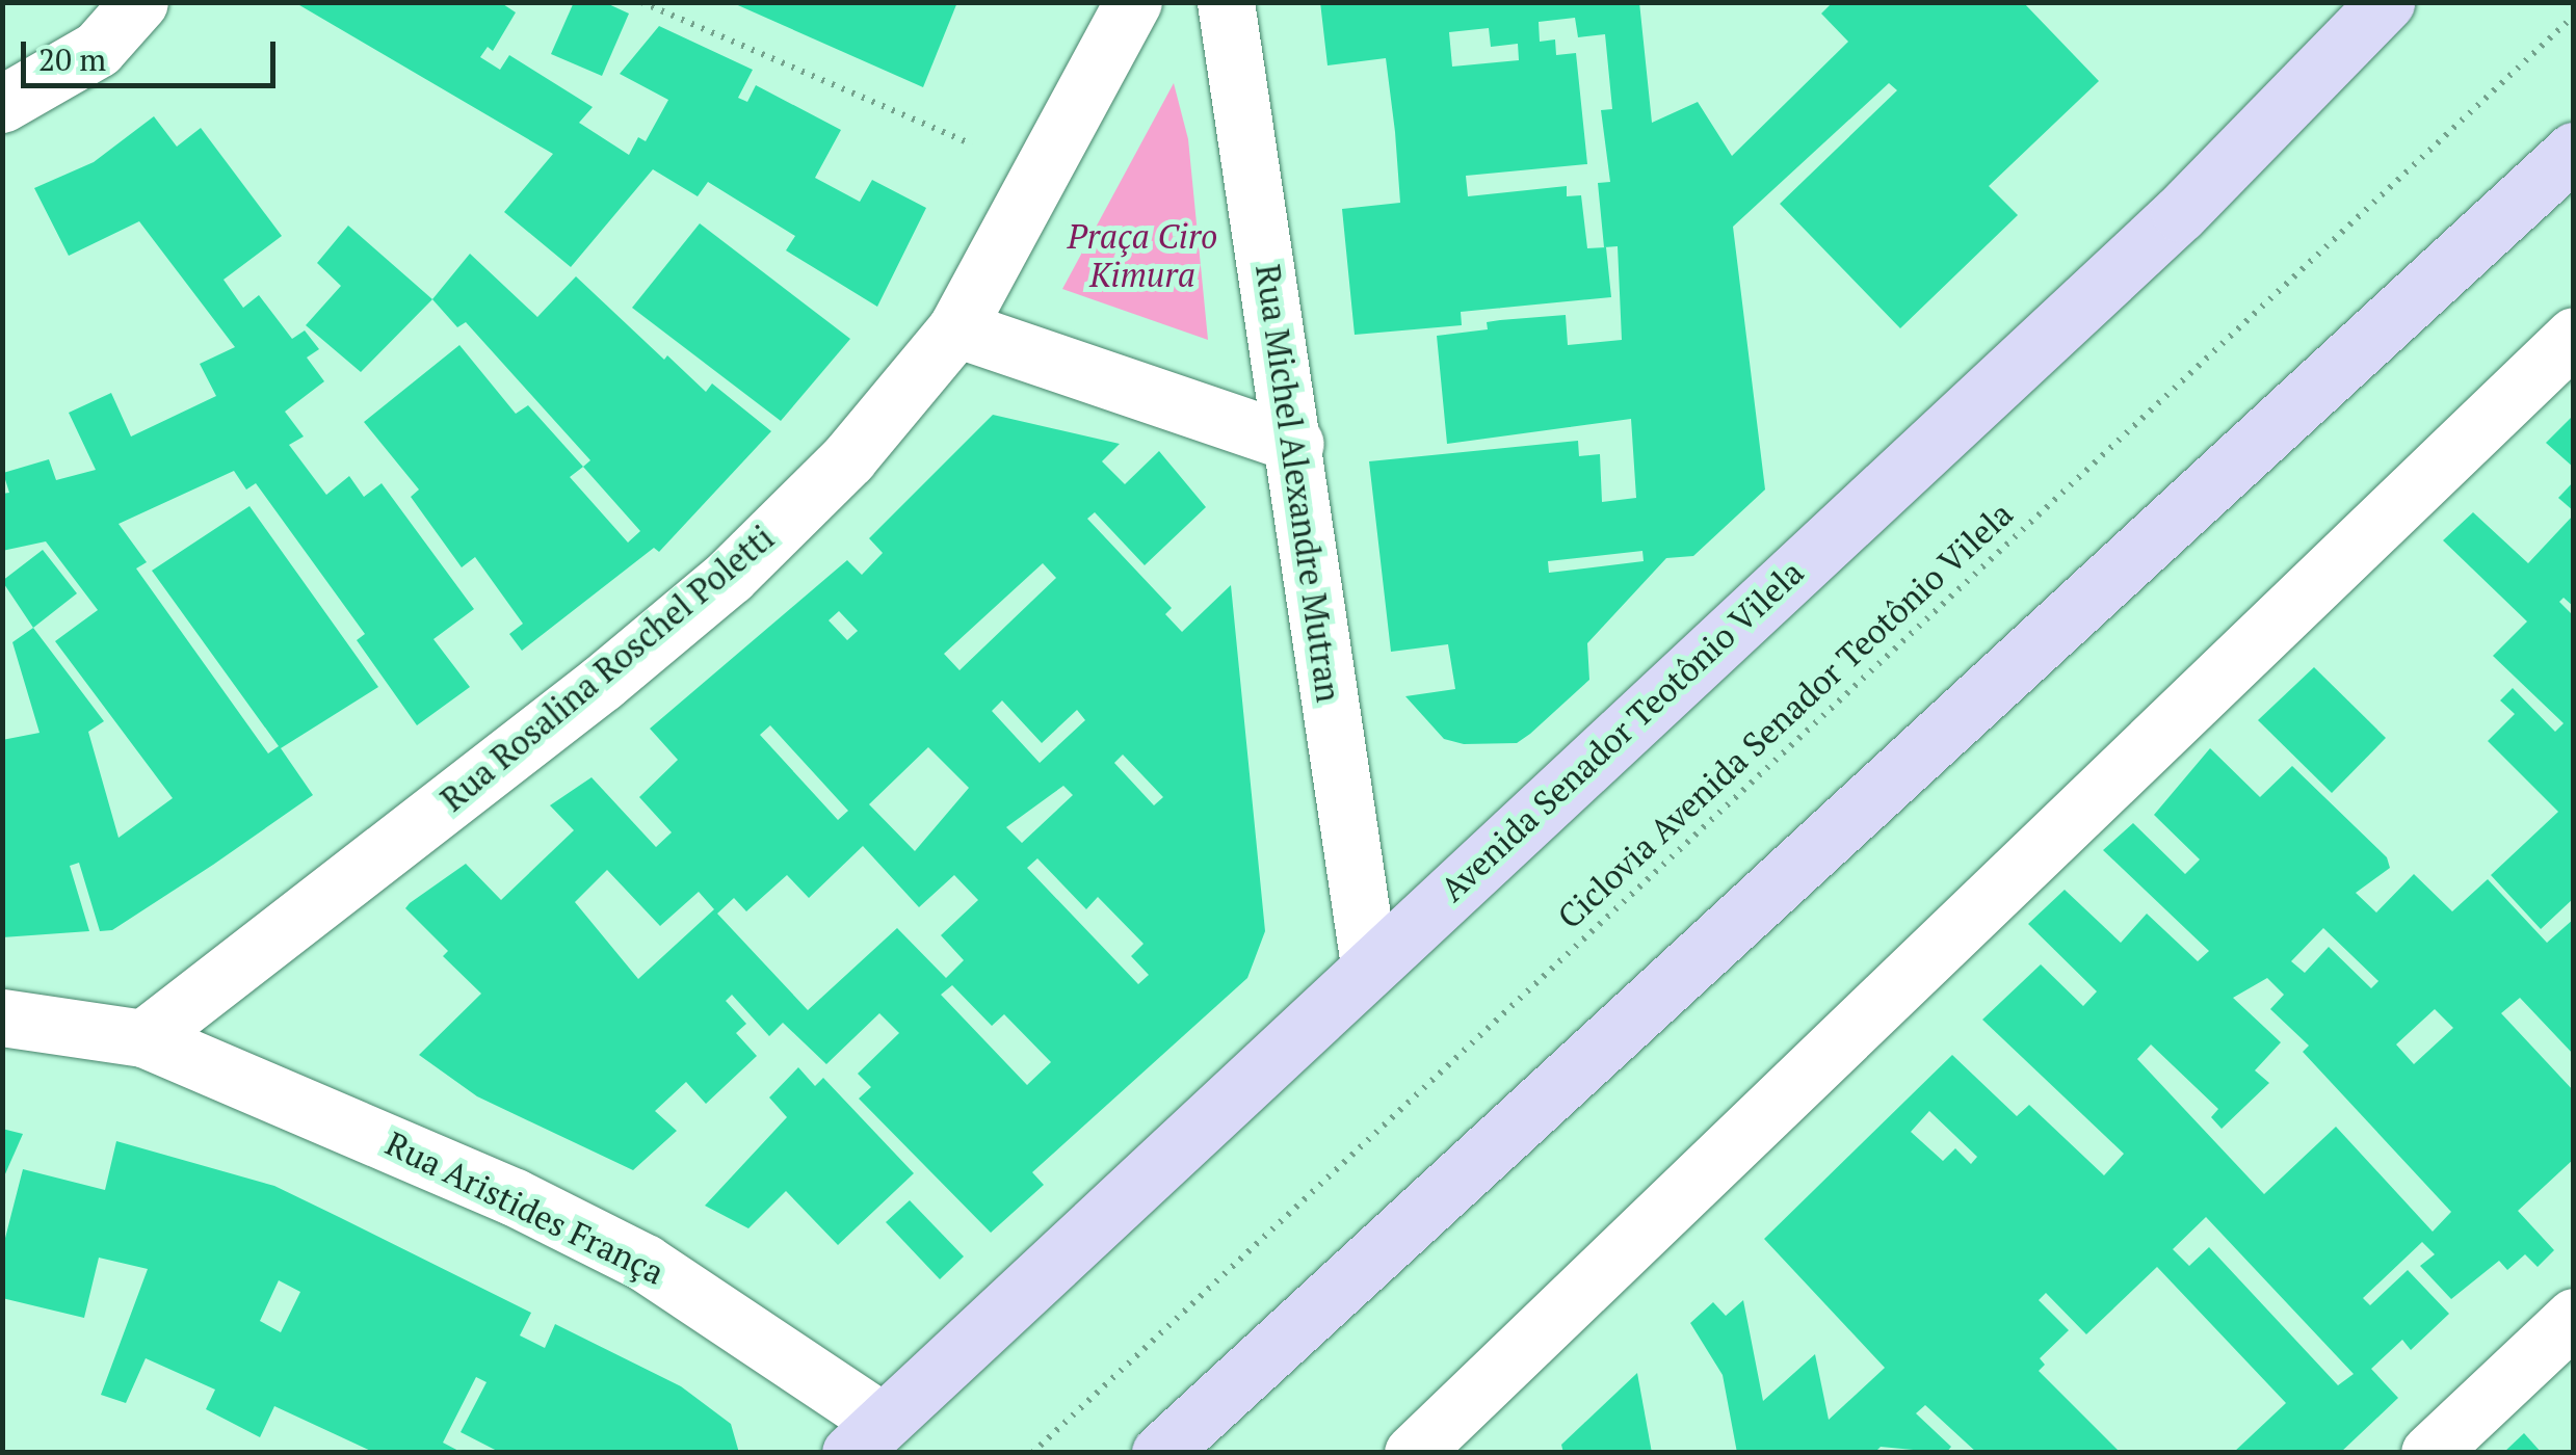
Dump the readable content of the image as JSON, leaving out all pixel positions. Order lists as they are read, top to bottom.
{
  "streets": {
    "main road": ["Avenida Senador Teotônio Vilela"],
    "street": ["Rua Michel Alexandre Mutran", "Rua Rosalina Roschel Poletti", "Rua Aristides França"],
    "path": ["Ciclovia Avenida Senador Teotônio Vilela"]
  },
  "crossings": [
    ["Rua Michel Alexandre Mutran", "Avenida Senador Teotônio Vilela"],
    ["Rua Rosalina Roschel Poletti", "Rua Aristides França"],
    ["Avenida Senador Teotônio Vilela", "Rua Aristides França"]
  ],
  "parks": ["Praça Ciro Kimura"],
  "scale_bar": "20 m"
}
